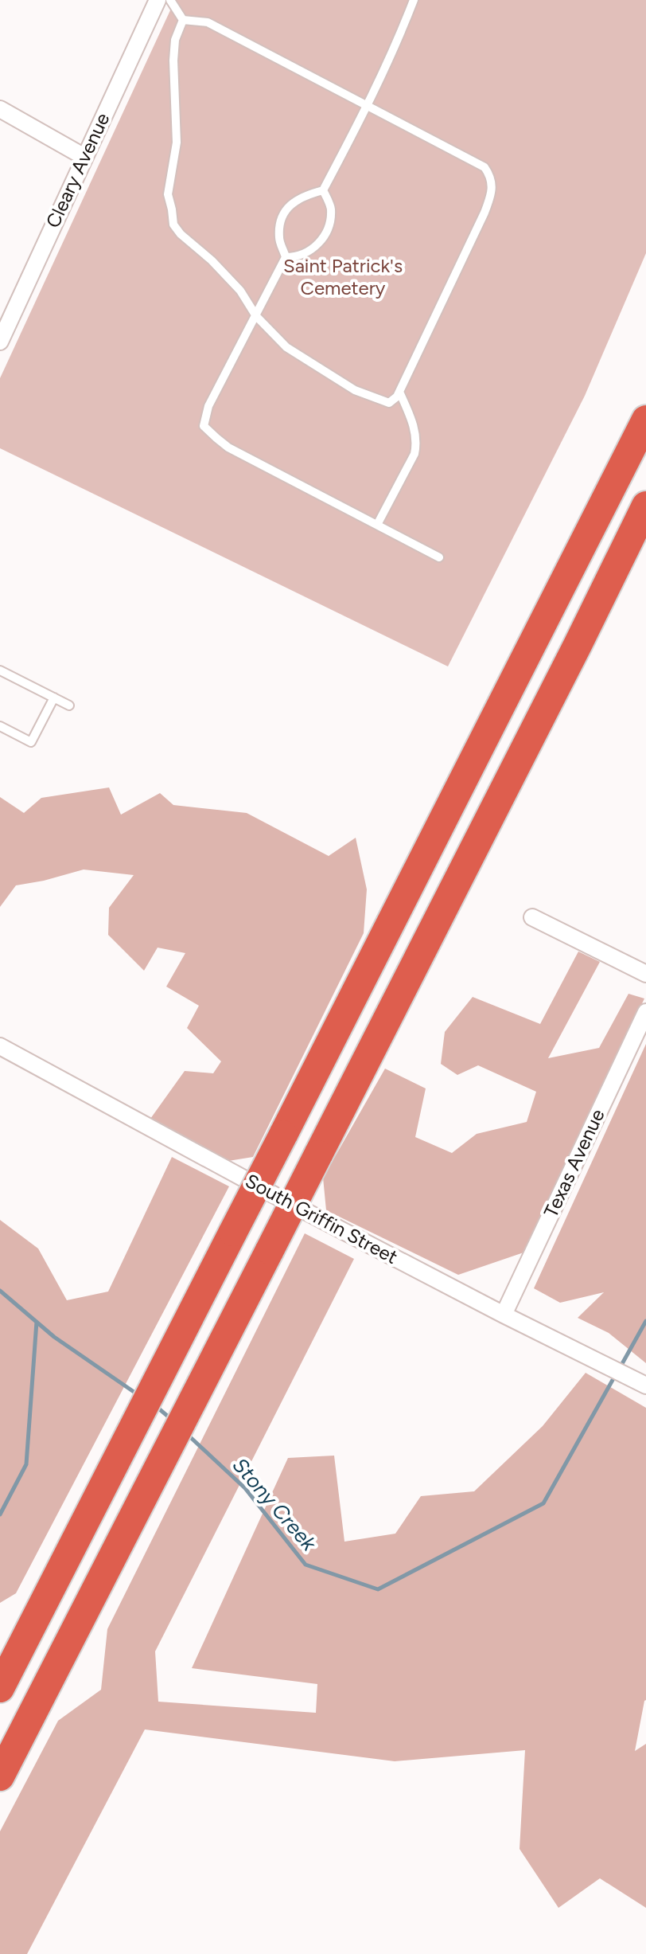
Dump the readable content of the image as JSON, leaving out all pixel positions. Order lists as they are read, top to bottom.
{
  "streets": {
    "street": ["Cleary Avenue", "Texas Avenue", "South Griffin Street"]
  },
  "crossings": [
    ["Texas Avenue", "South Griffin Street"]
  ],
  "water": ["Stony Creek"],
  "parks": ["Saint Patrick's Cemetery"]
}
